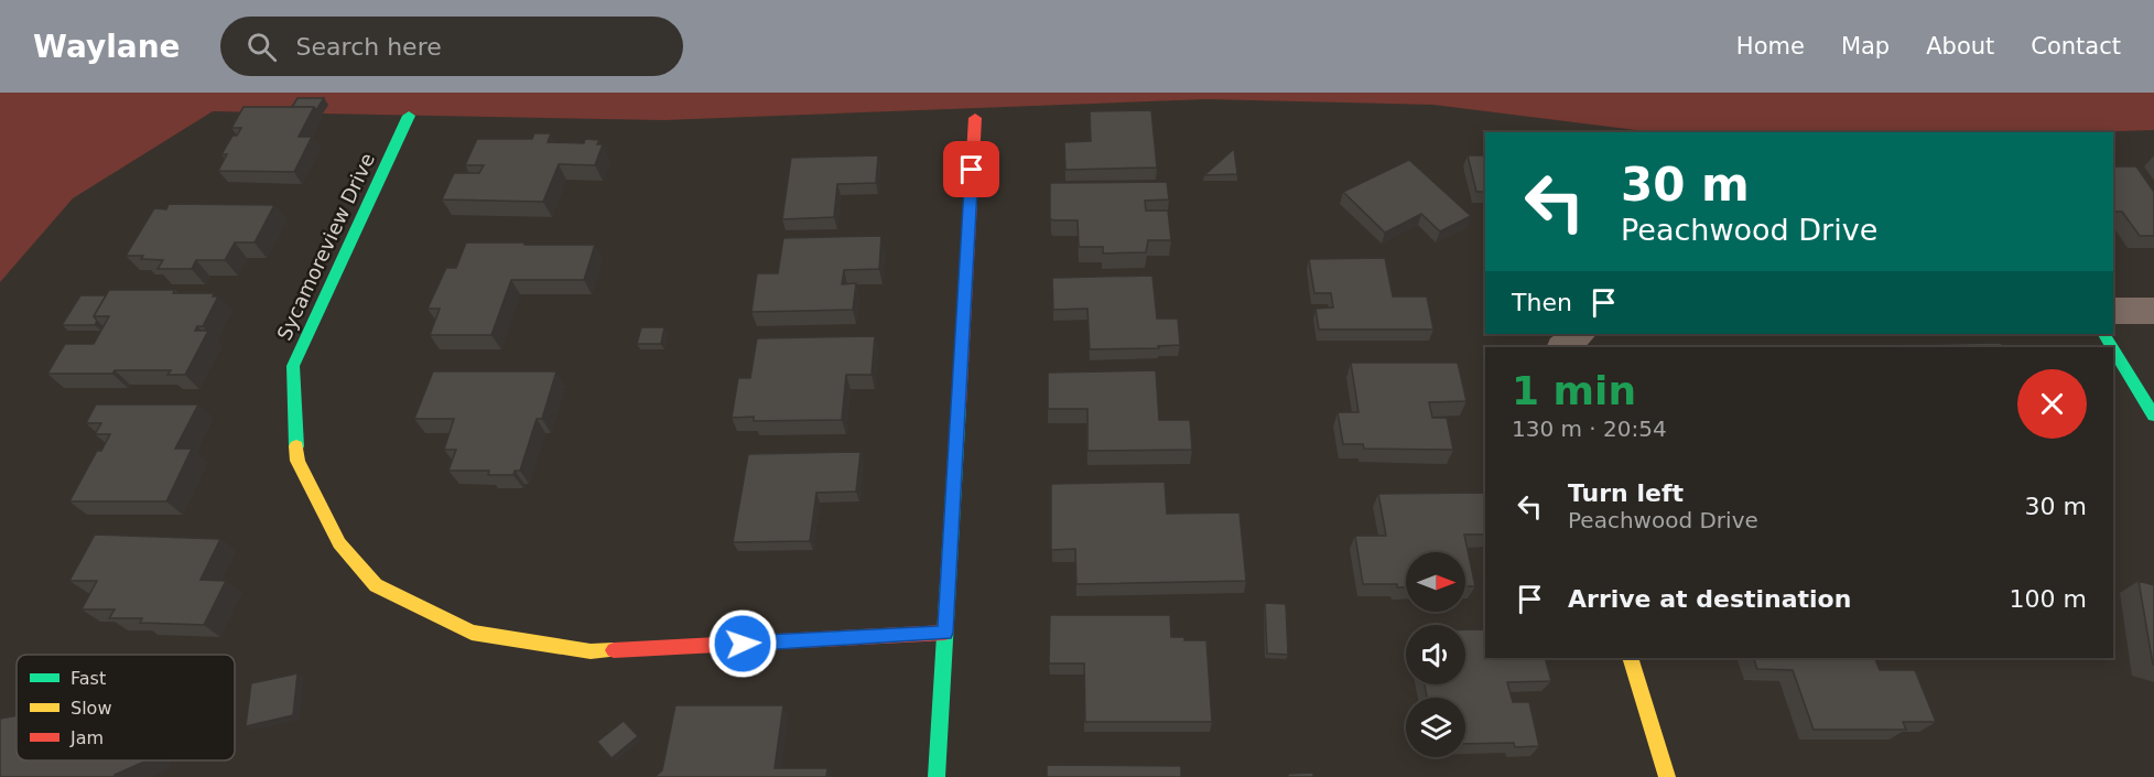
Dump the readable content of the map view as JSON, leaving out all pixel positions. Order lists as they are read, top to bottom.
{
  "streets": {
    "street": ["Sycamoreview Drive"]
  },
  "legend": ["Fast", "Slow", "Jam"],
  "north": "right",
  "page": {
    "header": "Waylane",
    "search": "Search here",
    "nav": [
      "Home",
      "Map",
      "About",
      "Contact"
    ],
    "turn": ["30 m", "Peachwood Drive"],
    "then": "Then",
    "heading": ["1 min", "130 m · 20:54"],
    "list": [
      {
        "name": "Turn left",
        "note": "Peachwood Drive",
        "value": "30 m"
      },
      {
        "name": "Arrive at destination",
        "value": "100 m"
      }
    ]
  }
}
